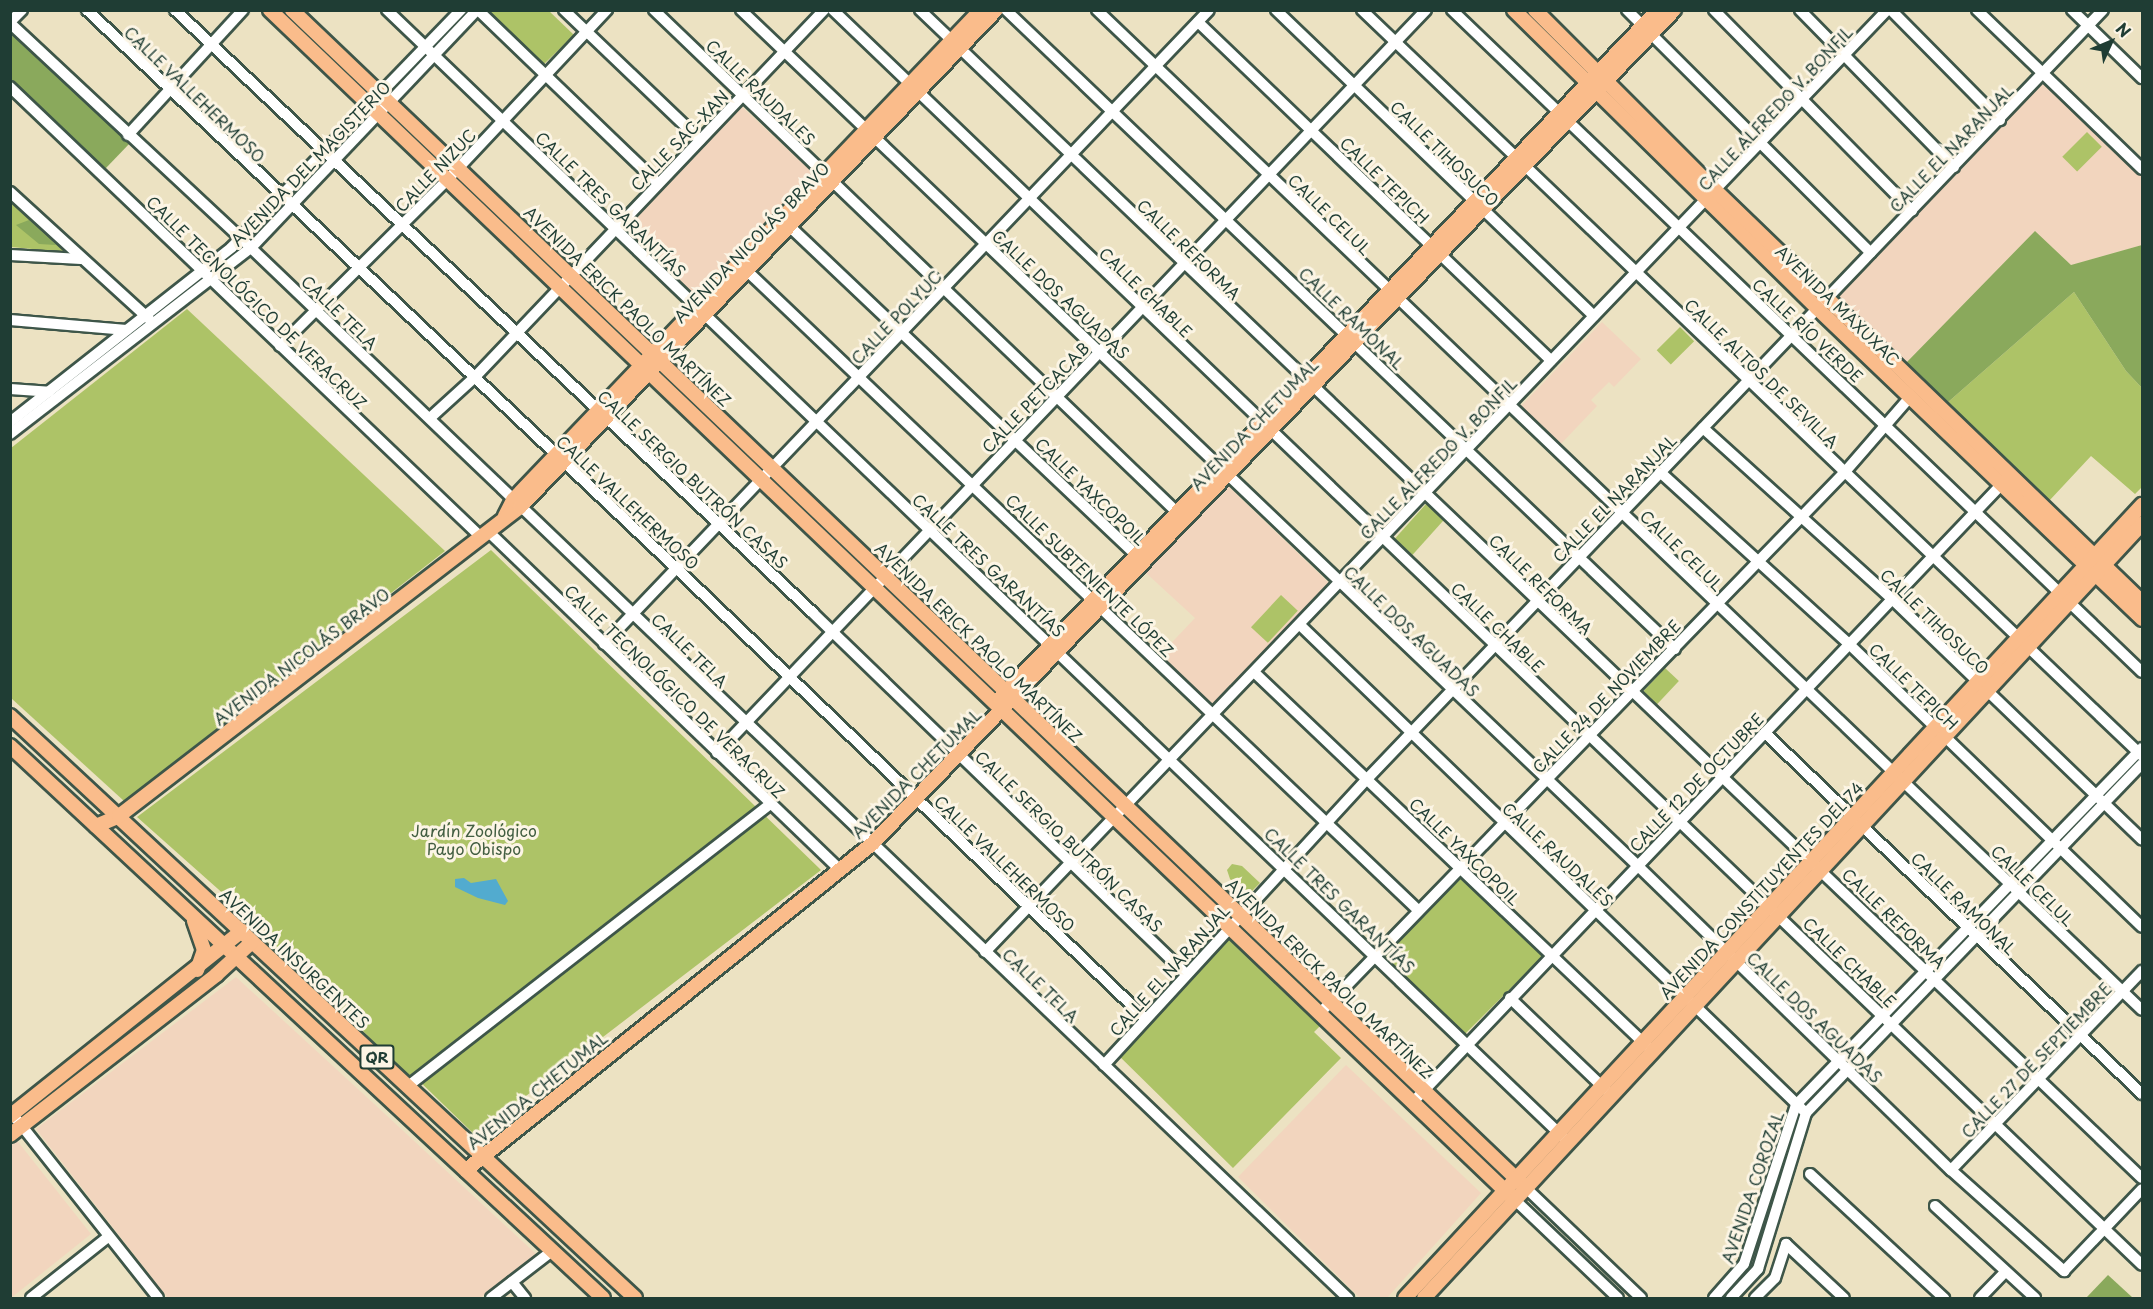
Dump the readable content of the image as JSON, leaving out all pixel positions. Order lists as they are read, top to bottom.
{
  "streets": {
    "main road": [
      "AVENIDA NICOLÁS BRAVO",
      "AVENIDA MAXUXAC",
      "AVENIDA ERICK PAOLO MARTÍNEZ",
      "AVENIDA CHETUMAL",
      "AVENIDA CONSTITUYENTES DEL 74",
      "AVENIDA INSURGENTES",
      "QR"
    ],
    "street": [
      "CALLE RAUDALES",
      "CALLE VALLEHERMOSO",
      "CALLE ALFREDO V. BONFIL",
      "CALLE SAC-XAN",
      "CALLE EL NARANJAL",
      "CALLE TIHOSUCO",
      "AVENIDA DEL MAGISTERIO",
      "CALLE NIZUC",
      "CALLE TEPICH",
      "CALLE TRES GARANTÍAS",
      "CALLE CELUL",
      "CALLE REFORMA",
      "CALLE CHABLE",
      "CALLE DOS AGUADAS",
      "CALLE TECNOLÓGICO DE VERACRUZ",
      "CALLE TELA",
      "CALLE POLYUC",
      "CALLE RAMONAL",
      "CALLE RÍO VERDE",
      "CALLE ALTOS DE SEVILLA",
      "CALLE PETCACAB",
      "CALLE SERGIO BUTRÓN CASAS",
      "CALLE YAXCOPOIL",
      "CALLE SUBTENIENTE LÓPEZ",
      "CALLE 24 DE NOVIEMBRE",
      "CALLE 12 DE OCTUBRE",
      "CALLE 27 DE SEPTIEMBRE",
      "AVENIDA COROZAL"
    ]
  },
  "crossings": [
    ["CALLE RAUDALES", "CALLE ALFREDO V. BONFIL"],
    ["CALLE RAUDALES", "CALLE SAC-XAN"],
    ["CALLE RAUDALES", "CALLE EL NARANJAL"],
    ["CALLE RAUDALES", "AVENIDA NICOLÁS BRAVO"],
    ["CALLE RAUDALES", "CALLE POLYUC"],
    ["CALLE RAUDALES", "CALLE PETCACAB"],
    ["CALLE RAUDALES", "AVENIDA CHETUMAL"],
    ["CALLE RAUDALES", "CALLE 24 DE NOVIEMBRE"],
    ["CALLE RAUDALES", "CALLE 12 DE OCTUBRE"],
    ["CALLE RAUDALES", "AVENIDA CONSTITUYENTES DEL 74"],
    ["CALLE RAUDALES", "AVENIDA COROZAL"],
    ["CALLE VALLEHERMOSO", "CALLE ALFREDO V. BONFIL"],
    ["CALLE VALLEHERMOSO", "CALLE SAC-XAN"],
    ["CALLE VALLEHERMOSO", "CALLE EL NARANJAL"],
    ["CALLE VALLEHERMOSO", "AVENIDA DEL MAGISTERIO"],
    ["CALLE VALLEHERMOSO", "CALLE NIZUC"],
    ["CALLE VALLEHERMOSO", "AVENIDA NICOLÁS BRAVO"],
    ["CALLE VALLEHERMOSO", "CALLE POLYUC"],
    ["CALLE VALLEHERMOSO", "CALLE PETCACAB"],
    ["CALLE VALLEHERMOSO", "AVENIDA CHETUMAL"],
    ["CALLE ALFREDO V. BONFIL", "CALLE TIHOSUCO"],
    ["CALLE ALFREDO V. BONFIL", "CALLE TEPICH"],
    ["CALLE ALFREDO V. BONFIL", "CALLE TRES GARANTÍAS"],
    ["CALLE ALFREDO V. BONFIL", "CALLE CELUL"],
    ["CALLE ALFREDO V. BONFIL", "CALLE REFORMA"],
    ["CALLE ALFREDO V. BONFIL", "CALLE CHABLE"],
    ["CALLE ALFREDO V. BONFIL", "CALLE DOS AGUADAS"],
    ["CALLE ALFREDO V. BONFIL", "AVENIDA MAXUXAC"],
    ["CALLE ALFREDO V. BONFIL", "AVENIDA ERICK PAOLO MARTÍNEZ"],
    ["CALLE ALFREDO V. BONFIL", "CALLE TELA"],
    ["CALLE ALFREDO V. BONFIL", "CALLE RAMONAL"],
    ["CALLE ALFREDO V. BONFIL", "CALLE RÍO VERDE"],
    ["CALLE ALFREDO V. BONFIL", "CALLE ALTOS DE SEVILLA"],
    ["CALLE ALFREDO V. BONFIL", "CALLE SERGIO BUTRÓN CASAS"],
    ["CALLE ALFREDO V. BONFIL", "CALLE YAXCOPOIL"],
    ["CALLE ALFREDO V. BONFIL", "CALLE SUBTENIENTE LÓPEZ"],
    ["CALLE SAC-XAN", "CALLE TRES GARANTÍAS"],
    ["CALLE SAC-XAN", "CALLE DOS AGUADAS"],
    ["CALLE SAC-XAN", "AVENIDA ERICK PAOLO MARTÍNEZ"],
    ["CALLE SAC-XAN", "CALLE TELA"],
    ["CALLE SAC-XAN", "CALLE SERGIO BUTRÓN CASAS"],
    ["CALLE EL NARANJAL", "CALLE TIHOSUCO"],
    ["CALLE EL NARANJAL", "CALLE TEPICH"],
    ["CALLE EL NARANJAL", "CALLE TRES GARANTÍAS"],
    ["CALLE EL NARANJAL", "CALLE CELUL"],
    ["CALLE EL NARANJAL", "CALLE REFORMA"],
    ["CALLE EL NARANJAL", "CALLE CHABLE"],
    ["CALLE EL NARANJAL", "CALLE DOS AGUADAS"],
    ["CALLE EL NARANJAL", "AVENIDA MAXUXAC"],
    ["CALLE EL NARANJAL", "AVENIDA ERICK PAOLO MARTÍNEZ"],
    ["CALLE EL NARANJAL", "CALLE TELA"],
    ["CALLE EL NARANJAL", "CALLE RAMONAL"],
    ["CALLE EL NARANJAL", "CALLE RÍO VERDE"],
    ["CALLE EL NARANJAL", "CALLE ALTOS DE SEVILLA"],
    ["CALLE EL NARANJAL", "CALLE SERGIO BUTRÓN CASAS"],
    ["CALLE EL NARANJAL", "CALLE YAXCOPOIL"],
    ["CALLE EL NARANJAL", "CALLE SUBTENIENTE LÓPEZ"],
    ["CALLE TIHOSUCO", "CALLE PETCACAB"],
    ["CALLE TIHOSUCO", "AVENIDA CHETUMAL"],
    ["CALLE TIHOSUCO", "CALLE 24 DE NOVIEMBRE"],
    ["CALLE TIHOSUCO", "CALLE 12 DE OCTUBRE"],
    ["CALLE TIHOSUCO", "AVENIDA CONSTITUYENTES DEL 74"],
    ["CALLE TIHOSUCO", "AVENIDA COROZAL"],
    ["AVENIDA DEL MAGISTERIO", "CALLE TRES GARANTÍAS"],
    ["AVENIDA DEL MAGISTERIO", "CALLE TECNOLÓGICO DE VERACRUZ"],
    ["AVENIDA DEL MAGISTERIO", "AVENIDA ERICK PAOLO MARTÍNEZ"],
    ["AVENIDA DEL MAGISTERIO", "CALLE TELA"],
    ["AVENIDA DEL MAGISTERIO", "CALLE SERGIO BUTRÓN CASAS"],
    ["CALLE NIZUC", "CALLE TRES GARANTÍAS"],
    ["CALLE NIZUC", "CALLE TECNOLÓGICO DE VERACRUZ"],
    ["CALLE NIZUC", "AVENIDA ERICK PAOLO MARTÍNEZ"],
    ["CALLE NIZUC", "CALLE TELA"],
    ["CALLE NIZUC", "CALLE SERGIO BUTRÓN CASAS"],
    ["CALLE TEPICH", "CALLE POLYUC"],
    ["CALLE TEPICH", "CALLE PETCACAB"],
    ["CALLE TEPICH", "AVENIDA CHETUMAL"],
    ["CALLE TEPICH", "CALLE 24 DE NOVIEMBRE"],
    ["CALLE TEPICH", "CALLE 12 DE OCTUBRE"],
    ["CALLE TEPICH", "AVENIDA CONSTITUYENTES DEL 74"],
    ["CALLE TEPICH", "AVENIDA COROZAL"],
    ["CALLE TRES GARANTÍAS", "AVENIDA NICOLÁS BRAVO"],
    ["CALLE TRES GARANTÍAS", "CALLE POLYUC"],
    ["CALLE TRES GARANTÍAS", "CALLE PETCACAB"],
    ["CALLE TRES GARANTÍAS", "AVENIDA CHETUMAL"],
    ["CALLE TRES GARANTÍAS", "CALLE 24 DE NOVIEMBRE"],
    ["CALLE TRES GARANTÍAS", "CALLE 12 DE OCTUBRE"],
    ["CALLE TRES GARANTÍAS", "AVENIDA CONSTITUYENTES DEL 74"],
    ["CALLE CELUL", "CALLE POLYUC"],
    ["CALLE CELUL", "CALLE PETCACAB"],
    ["CALLE CELUL", "AVENIDA CHETUMAL"],
    ["CALLE CELUL", "CALLE 24 DE NOVIEMBRE"],
    ["CALLE CELUL", "CALLE 12 DE OCTUBRE"],
    ["CALLE CELUL", "AVENIDA CONSTITUYENTES DEL 74"],
    ["CALLE CELUL", "CALLE 27 DE SEPTIEMBRE"],
    ["CALLE CELUL", "AVENIDA COROZAL"],
    ["AVENIDA NICOLÁS BRAVO", "CALLE REFORMA"],
    ["AVENIDA NICOLÁS BRAVO", "CALLE CHABLE"],
    ["AVENIDA NICOLÁS BRAVO", "CALLE DOS AGUADAS"],
    ["AVENIDA NICOLÁS BRAVO", "CALLE TECNOLÓGICO DE VERACRUZ"],
    ["AVENIDA NICOLÁS BRAVO", "AVENIDA ERICK PAOLO MARTÍNEZ"],
    ["AVENIDA NICOLÁS BRAVO", "CALLE TELA"],
    ["AVENIDA NICOLÁS BRAVO", "CALLE SERGIO BUTRÓN CASAS"],
    ["AVENIDA NICOLÁS BRAVO", "CALLE YAXCOPOIL"],
    ["AVENIDA NICOLÁS BRAVO", "CALLE SUBTENIENTE LÓPEZ"],
    ["AVENIDA NICOLÁS BRAVO", "AVENIDA INSURGENTES"],
    ["AVENIDA NICOLÁS BRAVO", "QR"],
    ["CALLE REFORMA", "CALLE POLYUC"],
    ["CALLE REFORMA", "CALLE PETCACAB"],
    ["CALLE REFORMA", "AVENIDA CHETUMAL"],
    ["CALLE REFORMA", "CALLE 24 DE NOVIEMBRE"],
    ["CALLE REFORMA", "CALLE 12 DE OCTUBRE"],
    ["CALLE REFORMA", "AVENIDA CONSTITUYENTES DEL 74"],
    ["CALLE REFORMA", "CALLE 27 DE SEPTIEMBRE"],
    ["CALLE REFORMA", "AVENIDA COROZAL"],
    ["CALLE CHABLE", "CALLE DOS AGUADAS"],
    ["CALLE CHABLE", "CALLE POLYUC"],
    ["CALLE CHABLE", "CALLE PETCACAB"],
    ["CALLE CHABLE", "AVENIDA CHETUMAL"],
    ["CALLE CHABLE", "CALLE 24 DE NOVIEMBRE"],
    ["CALLE CHABLE", "CALLE 12 DE OCTUBRE"],
    ["CALLE CHABLE", "AVENIDA CONSTITUYENTES DEL 74"],
    ["CALLE CHABLE", "CALLE 27 DE SEPTIEMBRE"],
    ["CALLE CHABLE", "AVENIDA COROZAL"],
    ["CALLE DOS AGUADAS", "CALLE POLYUC"],
    ["CALLE DOS AGUADAS", "CALLE PETCACAB"],
    ["CALLE DOS AGUADAS", "AVENIDA CHETUMAL"],
    ["CALLE DOS AGUADAS", "CALLE 24 DE NOVIEMBRE"],
    ["CALLE DOS AGUADAS", "CALLE 12 DE OCTUBRE"],
    ["CALLE DOS AGUADAS", "AVENIDA CONSTITUYENTES DEL 74"],
    ["CALLE DOS AGUADAS", "CALLE 27 DE SEPTIEMBRE"],
    ["CALLE DOS AGUADAS", "AVENIDA COROZAL"],
    ["CALLE TECNOLÓGICO DE VERACRUZ", "CALLE POLYUC"],
    ["CALLE TECNOLÓGICO DE VERACRUZ", "CALLE PETCACAB"],
    ["CALLE TECNOLÓGICO DE VERACRUZ", "AVENIDA CHETUMAL"],
    ["AVENIDA MAXUXAC", "AVENIDA CHETUMAL"],
    ["AVENIDA MAXUXAC", "CALLE 24 DE NOVIEMBRE"],
    ["AVENIDA MAXUXAC", "CALLE 12 DE OCTUBRE"],
    ["AVENIDA MAXUXAC", "AVENIDA CONSTITUYENTES DEL 74"],
    ["AVENIDA ERICK PAOLO MARTÍNEZ", "CALLE POLYUC"],
    ["AVENIDA ERICK PAOLO MARTÍNEZ", "CALLE PETCACAB"],
    ["AVENIDA ERICK PAOLO MARTÍNEZ", "AVENIDA CHETUMAL"],
    ["AVENIDA ERICK PAOLO MARTÍNEZ", "CALLE 24 DE NOVIEMBRE"],
    ["AVENIDA ERICK PAOLO MARTÍNEZ", "CALLE 12 DE OCTUBRE"],
    ["AVENIDA ERICK PAOLO MARTÍNEZ", "AVENIDA CONSTITUYENTES DEL 74"],
    ["CALLE TELA", "CALLE POLYUC"],
    ["CALLE TELA", "CALLE PETCACAB"],
    ["CALLE TELA", "AVENIDA CHETUMAL"],
    ["CALLE POLYUC", "CALLE RAMONAL"],
    ["CALLE POLYUC", "CALLE SERGIO BUTRÓN CASAS"],
    ["CALLE POLYUC", "CALLE YAXCOPOIL"],
    ["CALLE POLYUC", "CALLE SUBTENIENTE LÓPEZ"],
    ["CALLE RAMONAL", "CALLE PETCACAB"],
    ["CALLE RAMONAL", "AVENIDA CHETUMAL"],
    ["CALLE RAMONAL", "CALLE 24 DE NOVIEMBRE"],
    ["CALLE RAMONAL", "CALLE 12 DE OCTUBRE"],
    ["CALLE RAMONAL", "AVENIDA CONSTITUYENTES DEL 74"],
    ["CALLE RAMONAL", "CALLE 27 DE SEPTIEMBRE"],
    ["CALLE RAMONAL", "AVENIDA COROZAL"],
    ["CALLE RÍO VERDE", "AVENIDA CHETUMAL"],
    ["CALLE RÍO VERDE", "CALLE 24 DE NOVIEMBRE"],
    ["CALLE RÍO VERDE", "CALLE 12 DE OCTUBRE"],
    ["CALLE RÍO VERDE", "AVENIDA CONSTITUYENTES DEL 74"],
    ["CALLE ALTOS DE SEVILLA", "CALLE PETCACAB"],
    ["CALLE ALTOS DE SEVILLA", "AVENIDA CHETUMAL"],
    ["CALLE ALTOS DE SEVILLA", "CALLE 24 DE NOVIEMBRE"],
    ["CALLE ALTOS DE SEVILLA", "CALLE 12 DE OCTUBRE"],
    ["CALLE ALTOS DE SEVILLA", "AVENIDA CONSTITUYENTES DEL 74"],
    ["CALLE ALTOS DE SEVILLA", "AVENIDA COROZAL"],
    ["CALLE PETCACAB", "CALLE SERGIO BUTRÓN CASAS"],
    ["CALLE PETCACAB", "CALLE YAXCOPOIL"],
    ["CALLE PETCACAB", "CALLE SUBTENIENTE LÓPEZ"],
    ["AVENIDA CHETUMAL", "CALLE SERGIO BUTRÓN CASAS"],
    ["AVENIDA CHETUMAL", "CALLE YAXCOPOIL"],
    ["AVENIDA CHETUMAL", "CALLE SUBTENIENTE LÓPEZ"],
    ["AVENIDA CHETUMAL", "AVENIDA INSURGENTES"],
    ["AVENIDA CHETUMAL", "QR"],
    ["CALLE YAXCOPOIL", "CALLE 24 DE NOVIEMBRE"],
    ["CALLE YAXCOPOIL", "CALLE 12 DE OCTUBRE"],
    ["CALLE YAXCOPOIL", "AVENIDA CONSTITUYENTES DEL 74"],
    ["CALLE SUBTENIENTE LÓPEZ", "CALLE 24 DE NOVIEMBRE"]
  ],
  "parks": ["Jardín Zoológico Payo Obispo"],
  "north": "top right"
}
